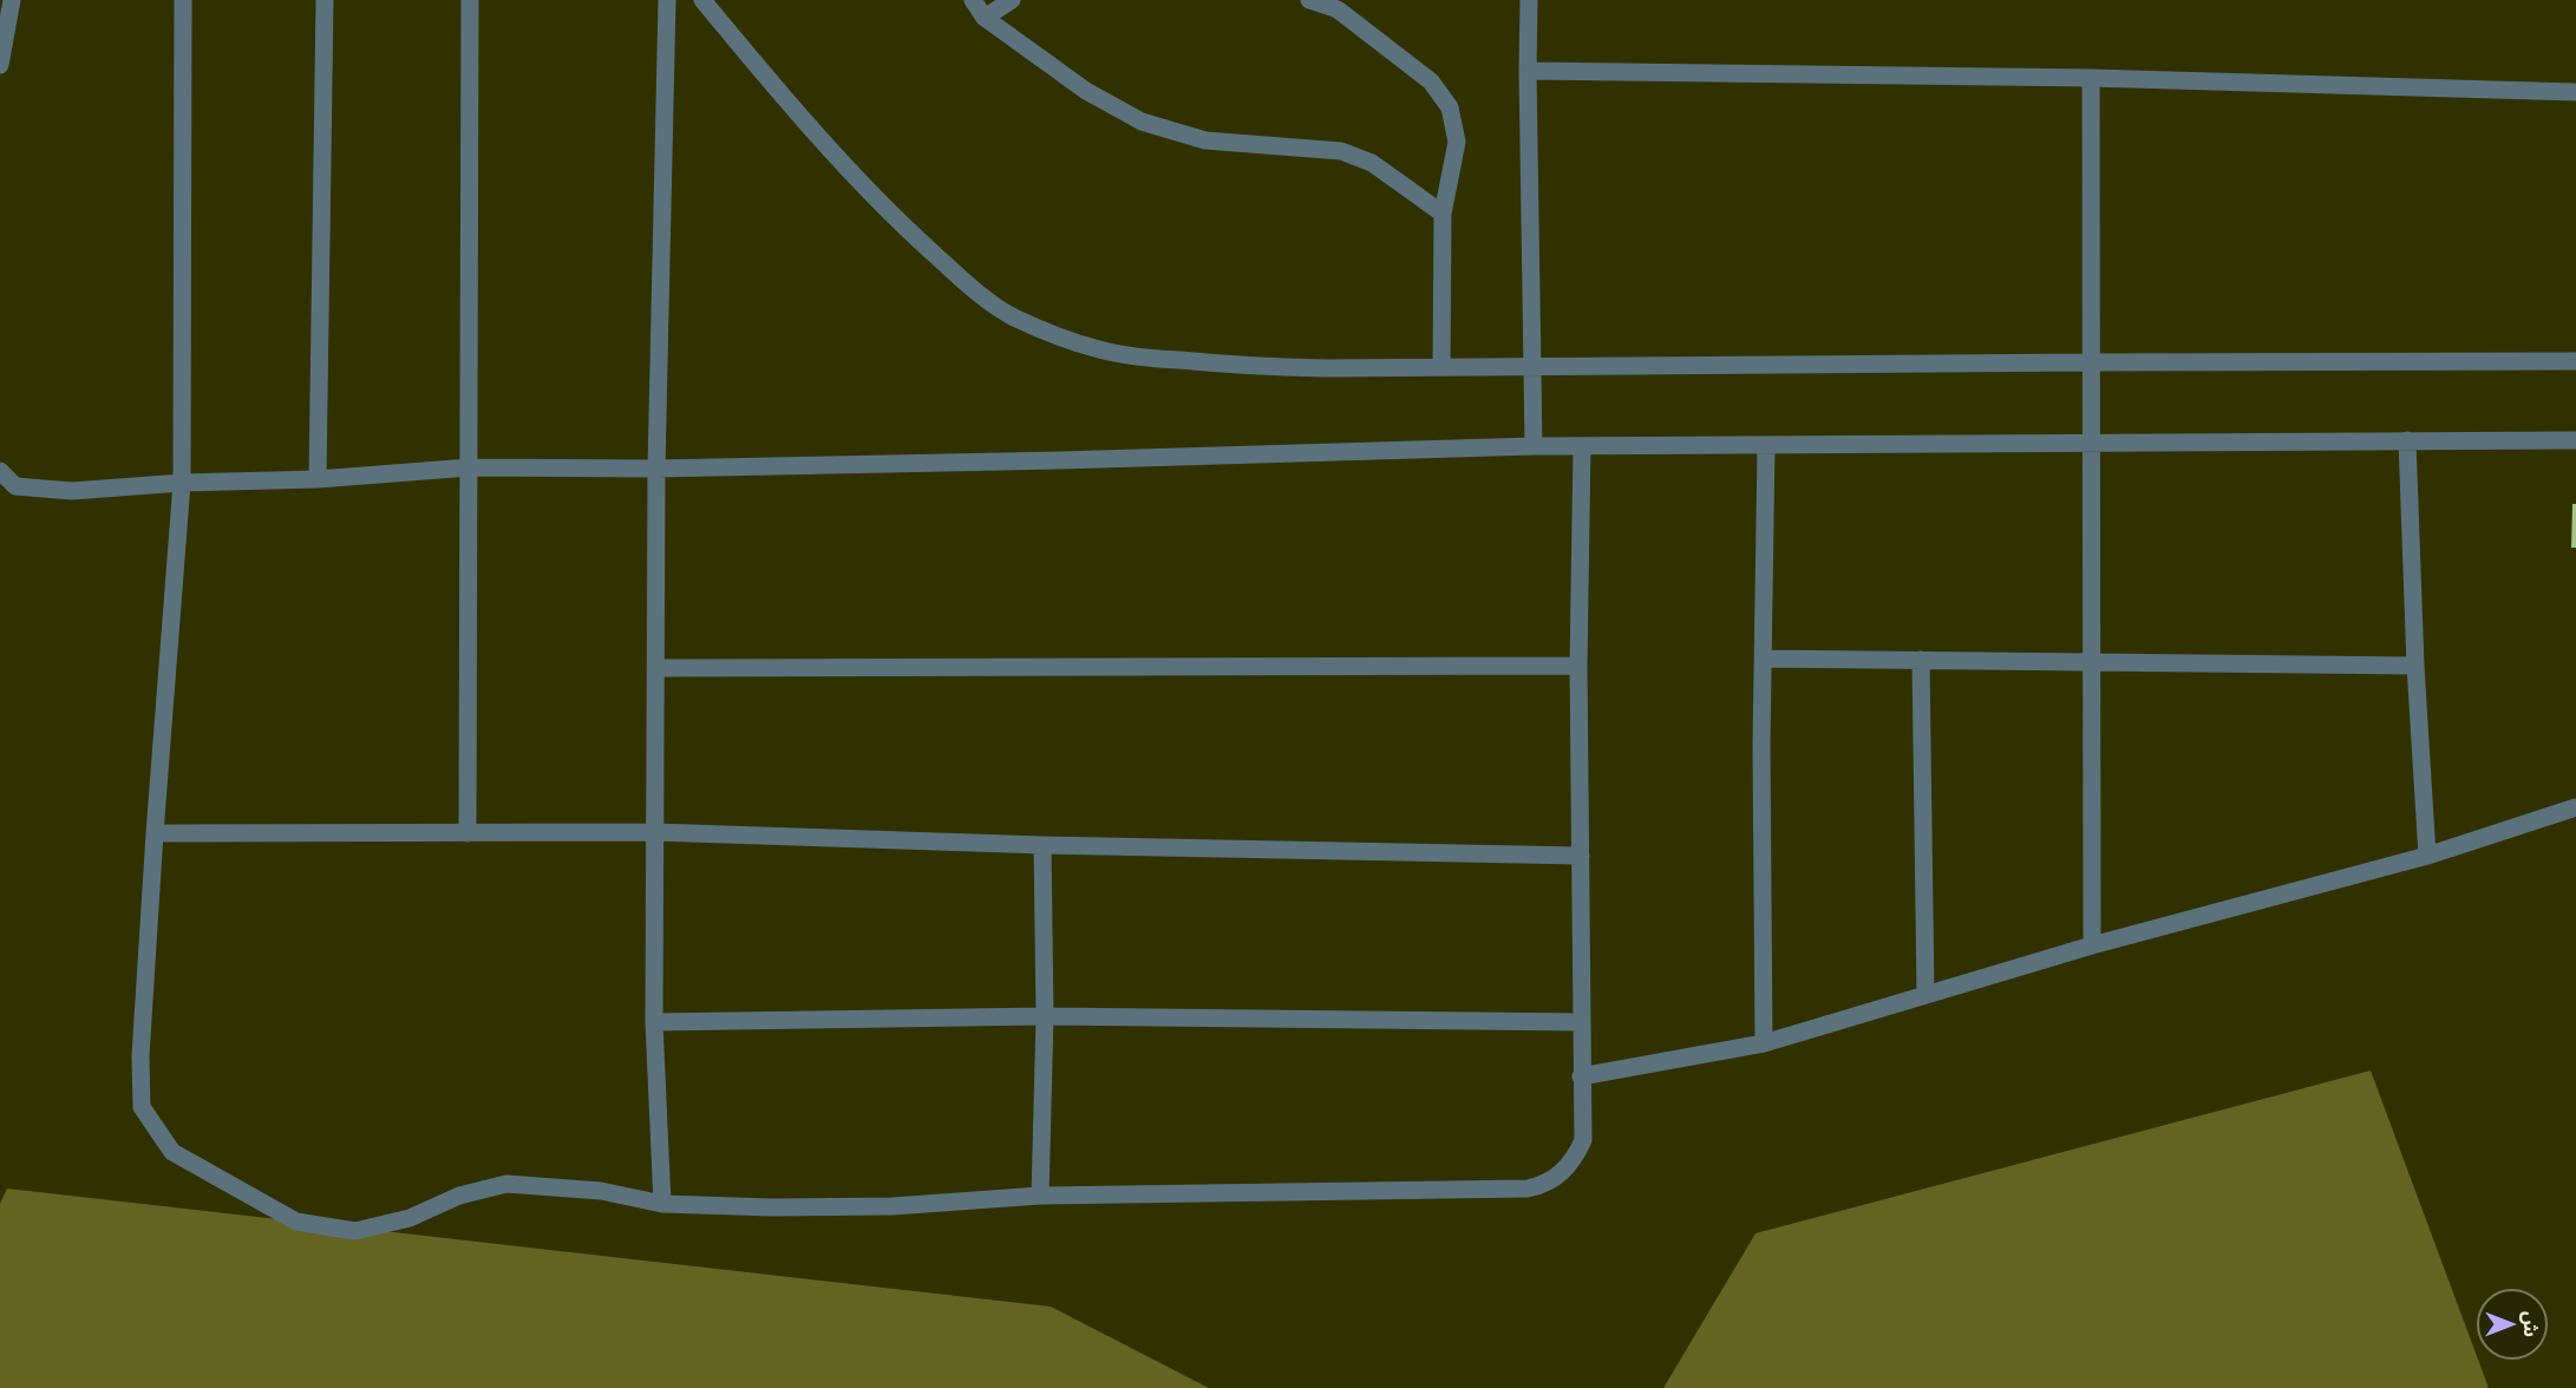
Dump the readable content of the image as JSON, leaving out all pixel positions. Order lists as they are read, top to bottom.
{
  "north": "right"
}
